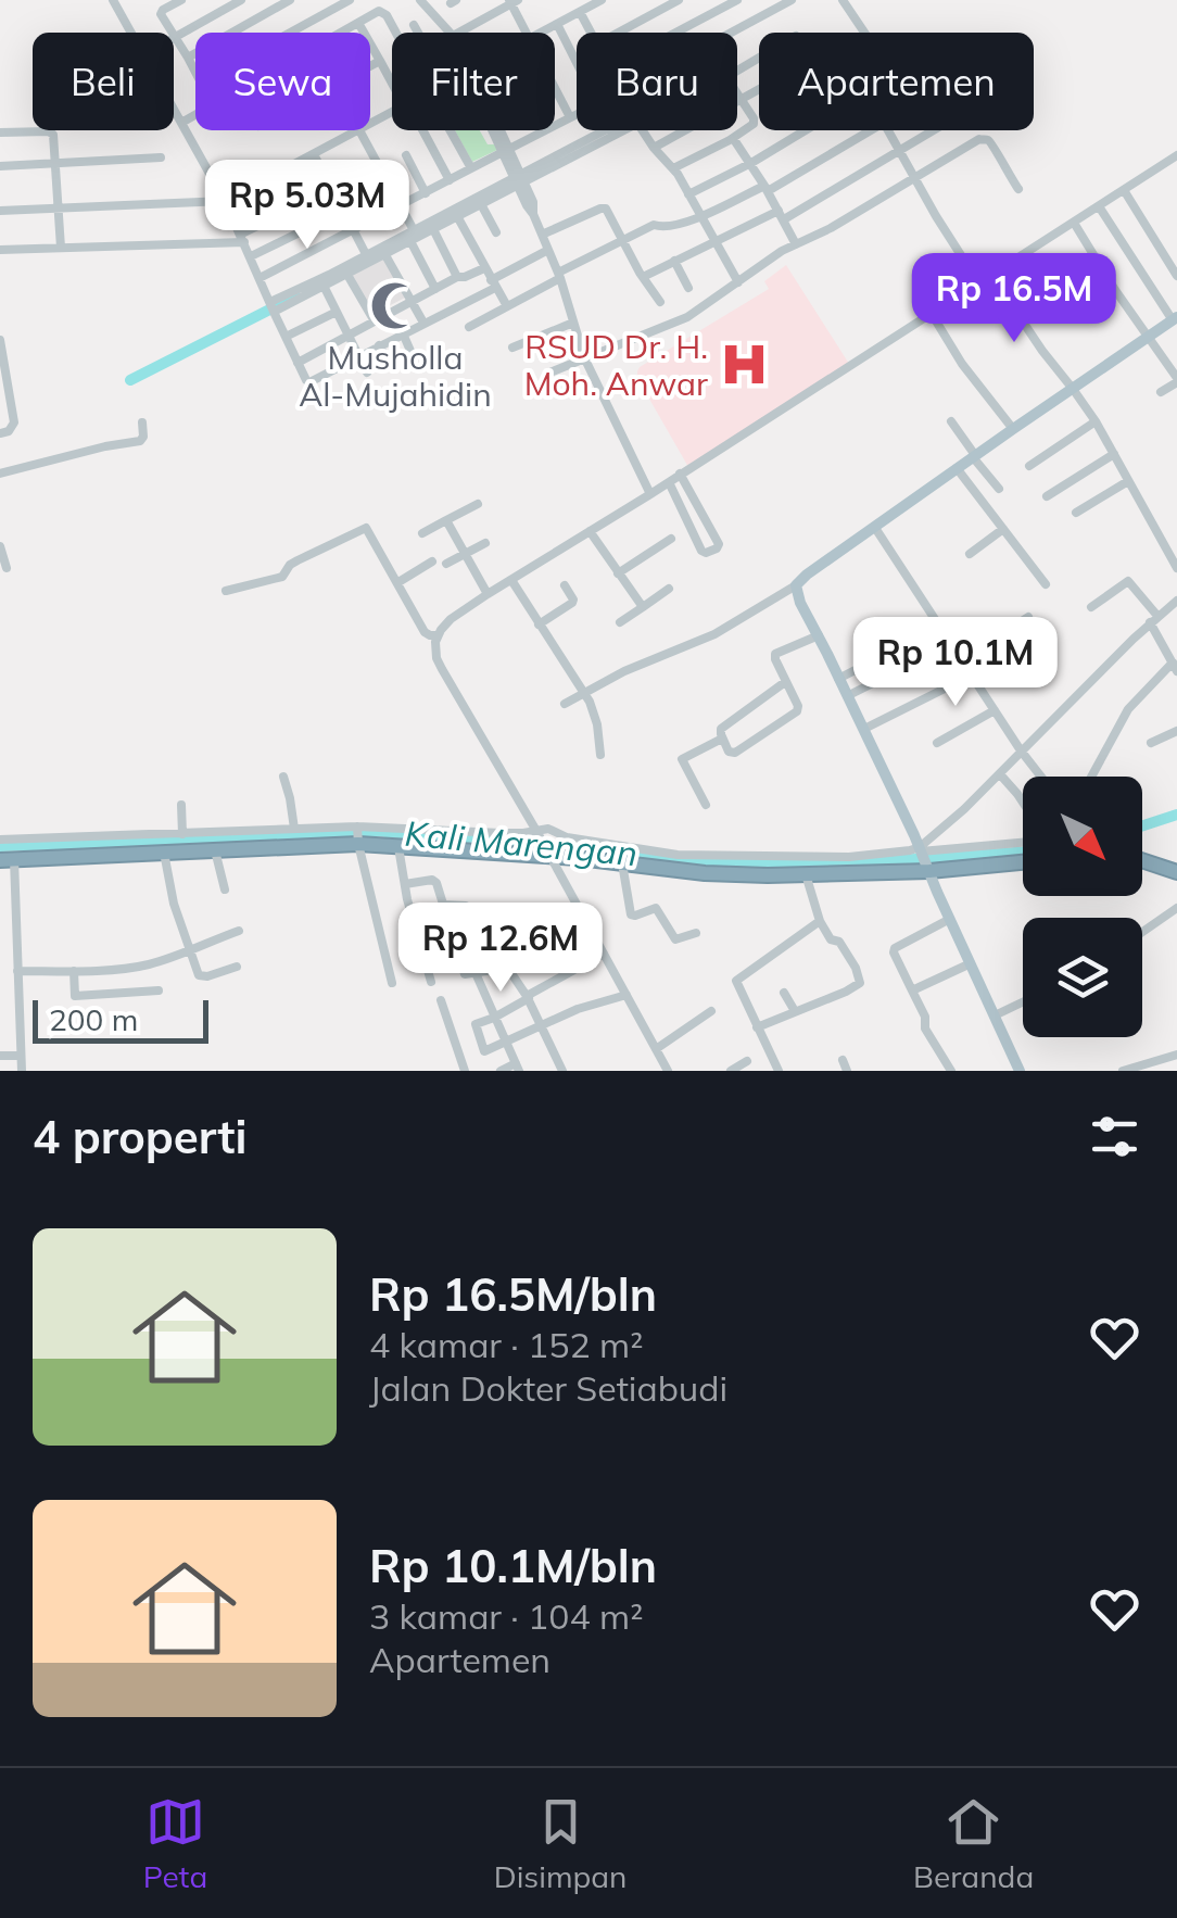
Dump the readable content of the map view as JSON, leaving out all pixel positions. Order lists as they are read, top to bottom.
{
  "water": ["Kali Marengan"],
  "places": {
    "mosque": ["Musholla Al-Mujahidin"],
    "hospital": ["RSUD Dr. H. Moh. Anwar"]
  },
  "scale_bar": "200 m",
  "north": "bottom right",
  "page": {
    "chip": [
      "Beli",
      "Sewa",
      "Filter",
      "Baru",
      "Apartemen"
    ],
    "price": [
      "Rp 5.03M",
      "Rp 16.5M",
      "Rp 10.1M",
      "Rp 12.6M"
    ],
    "scale": "200 m",
    "heading": "4 properti",
    "list": [
      {
        "name": "Rp 16.5M/bln",
        "note": "4 kamar · 152 m² · Jalan Dokter Setiabudi"
      },
      {
        "name": "Rp 10.1M/bln",
        "note": "3 kamar · 104 m² · Apartemen"
      }
    ],
    "tabs": ["Peta", "Disimpan", "Beranda"]
  }
}
